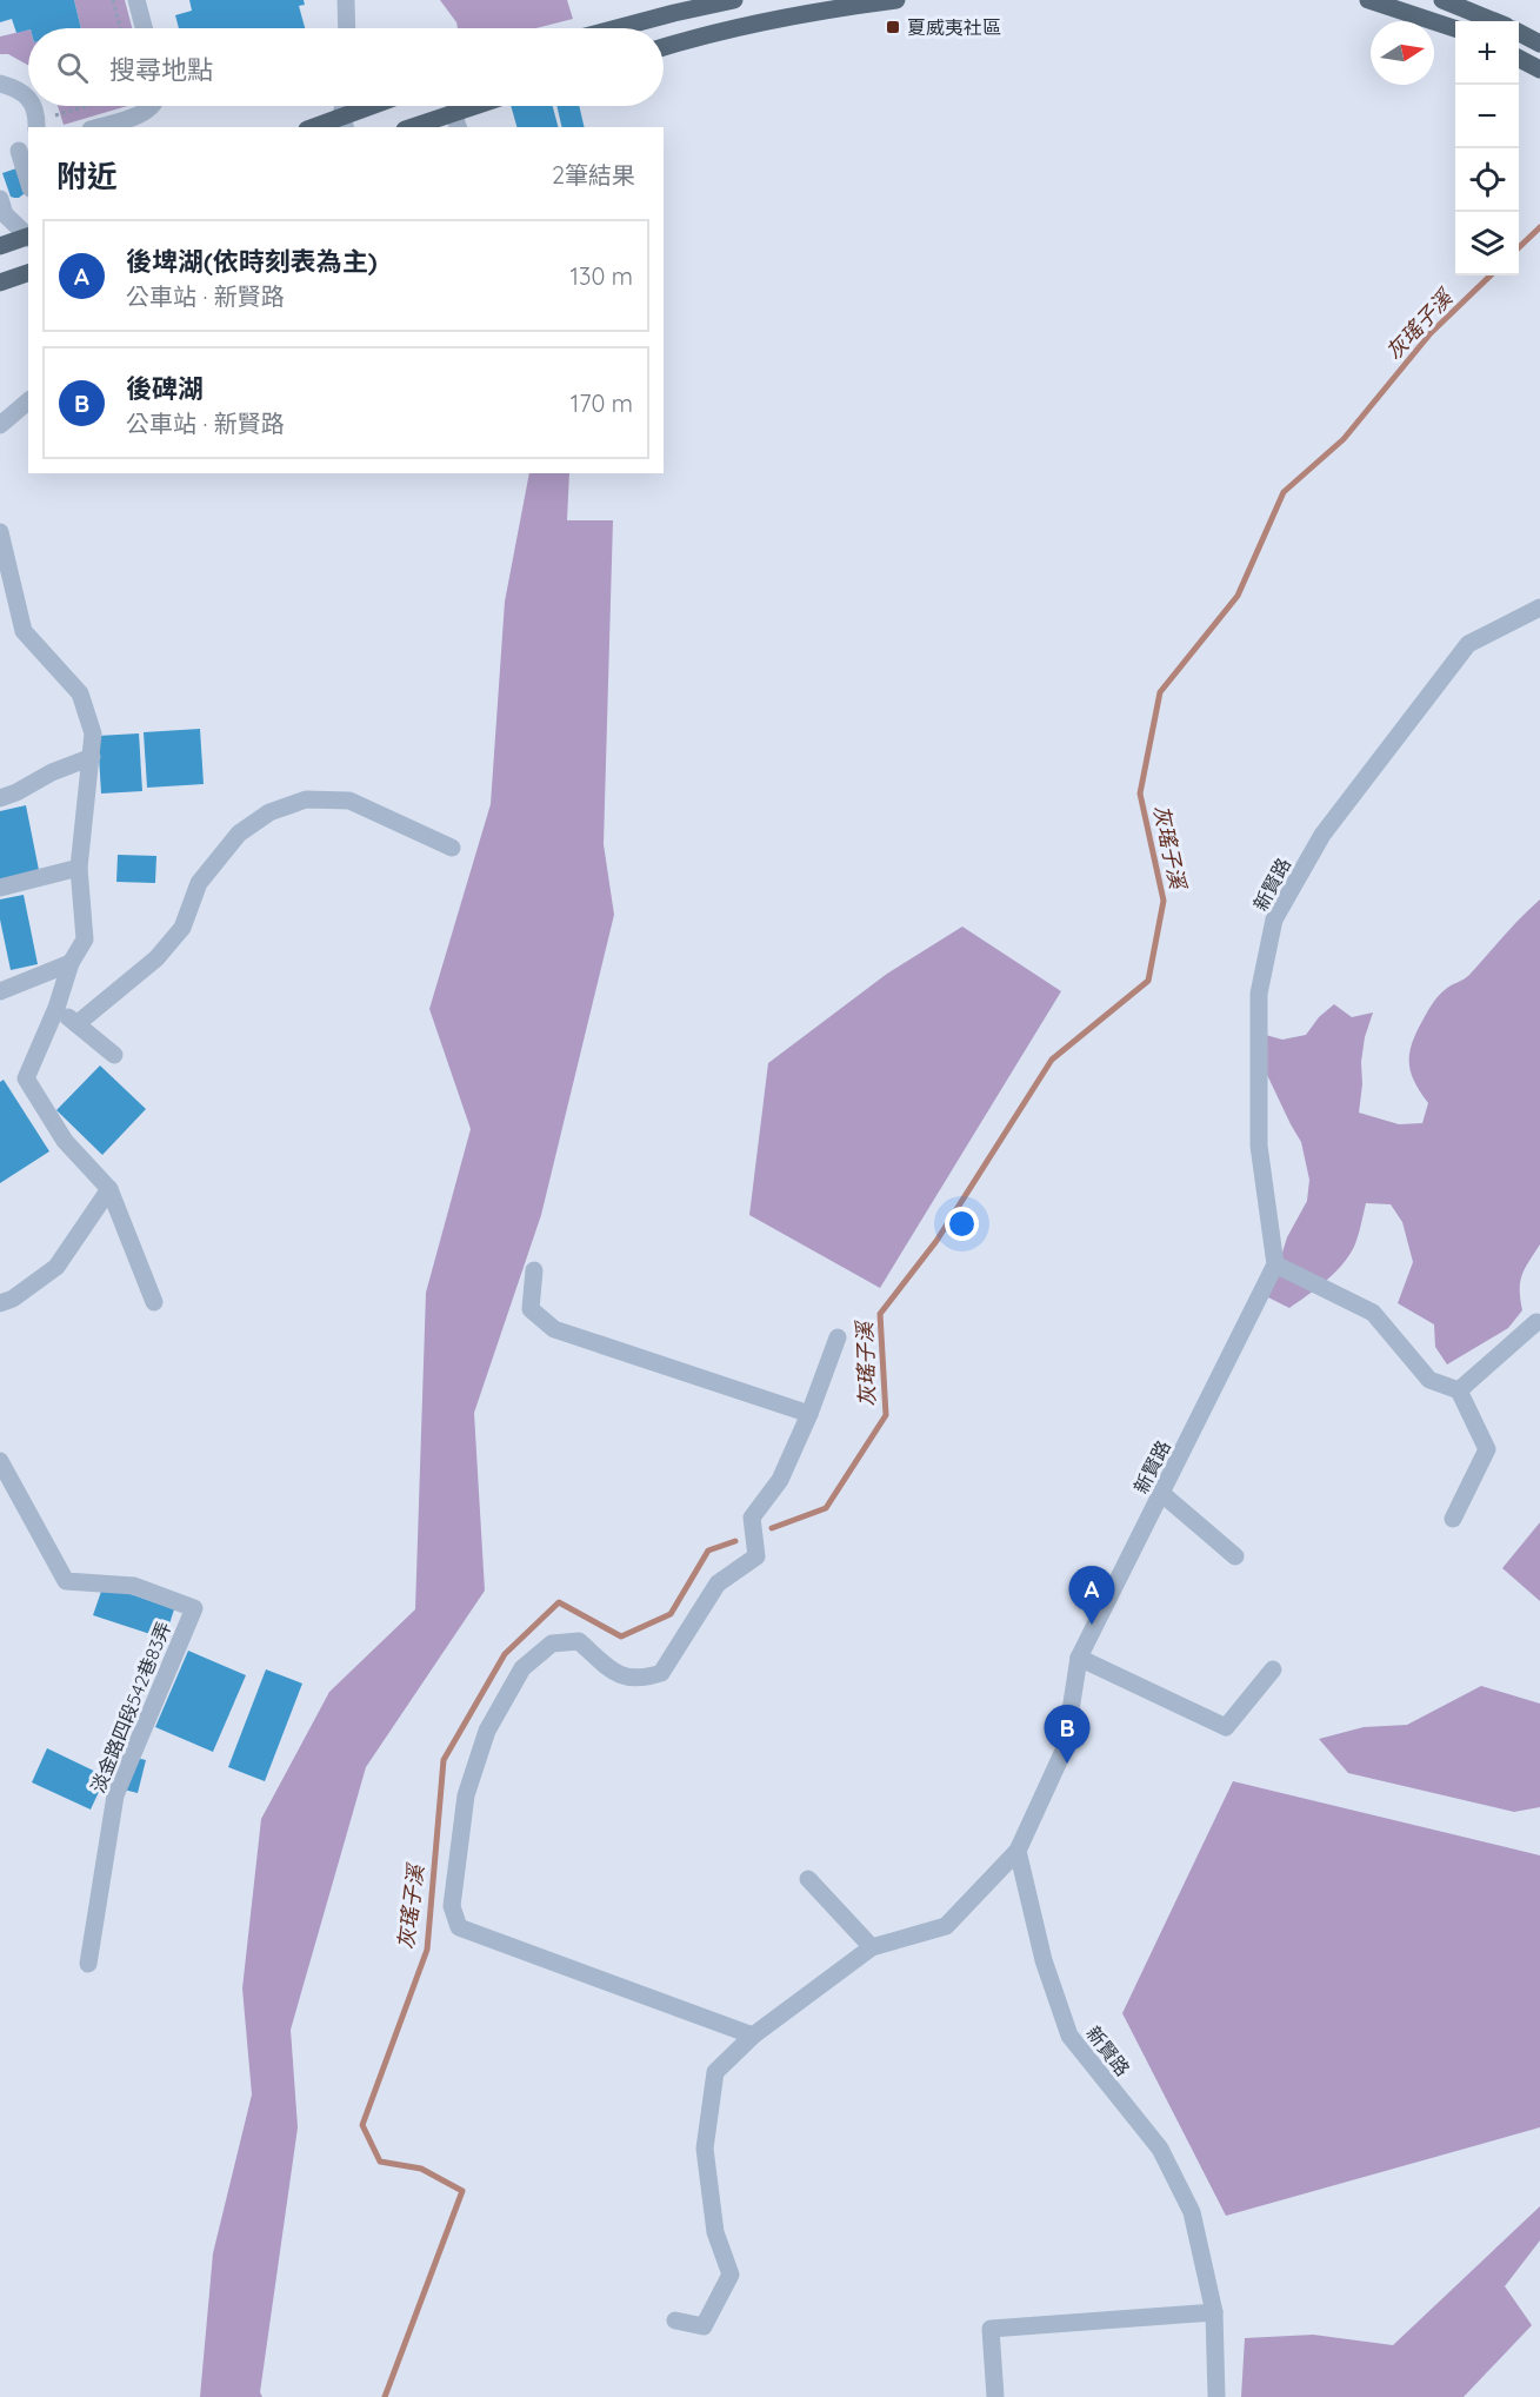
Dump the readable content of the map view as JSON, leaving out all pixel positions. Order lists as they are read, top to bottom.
{
  "streets": {
    "street": ["新賢路", "淡金路四段542巷83弄"]
  },
  "water": ["灰瑤子溪"],
  "places": {
    "transit": ["夏威夷社區"]
  },
  "north": "right",
  "page": {
    "map_buttons": ["+", "−"],
    "search": "搜尋地點",
    "heading": ["附近", "2筆結果"],
    "list": [
      {
        "mark": "A",
        "name": "後埤湖(依時刻表為主)",
        "note": "公車站 · 新賢路",
        "value": "130 m"
      },
      {
        "mark": "B",
        "name": "後碑湖",
        "note": "公車站 · 新賢路",
        "value": "170 m"
      }
    ],
    "pins": ["A", "B"]
  }
}
